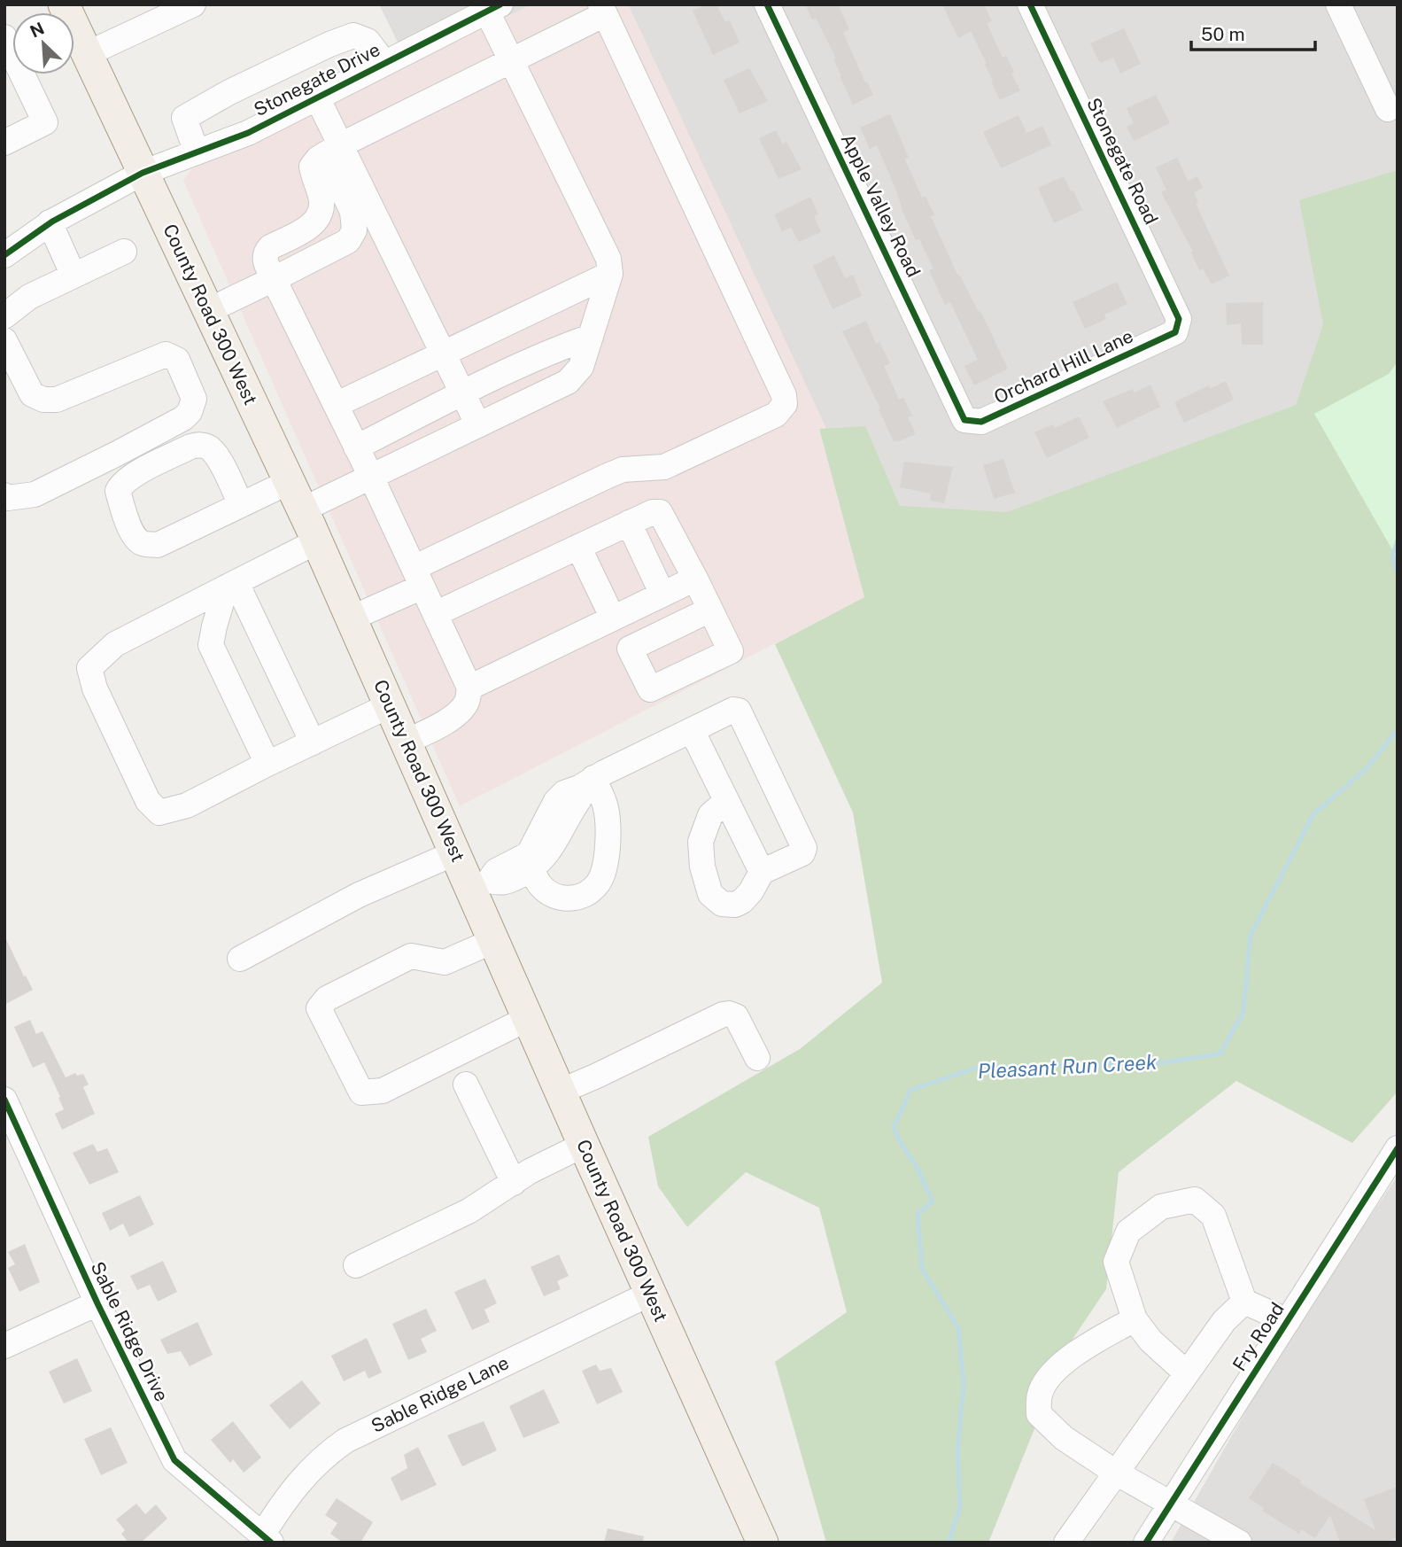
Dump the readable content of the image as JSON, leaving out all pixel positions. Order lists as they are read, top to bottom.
{
  "streets": {
    "main road": ["County Road 300 West"],
    "street": [
      "Stonegate Drive",
      "Stonegate Road",
      "Apple Valley Road",
      "Orchard Hill Lane",
      "Sable Ridge Drive",
      "Fry Road",
      "Sable Ridge Lane"
    ]
  },
  "crossings": [
    ["Stonegate Drive", "County Road 300 West"],
    ["Stonegate Road", "Orchard Hill Lane"],
    ["Apple Valley Road", "Orchard Hill Lane"],
    ["County Road 300 West", "Sable Ridge Lane"],
    ["Sable Ridge Drive", "Sable Ridge Lane"]
  ],
  "water": ["Pleasant Run Creek"],
  "scale_bar": "50 m",
  "north": "top left"
}
